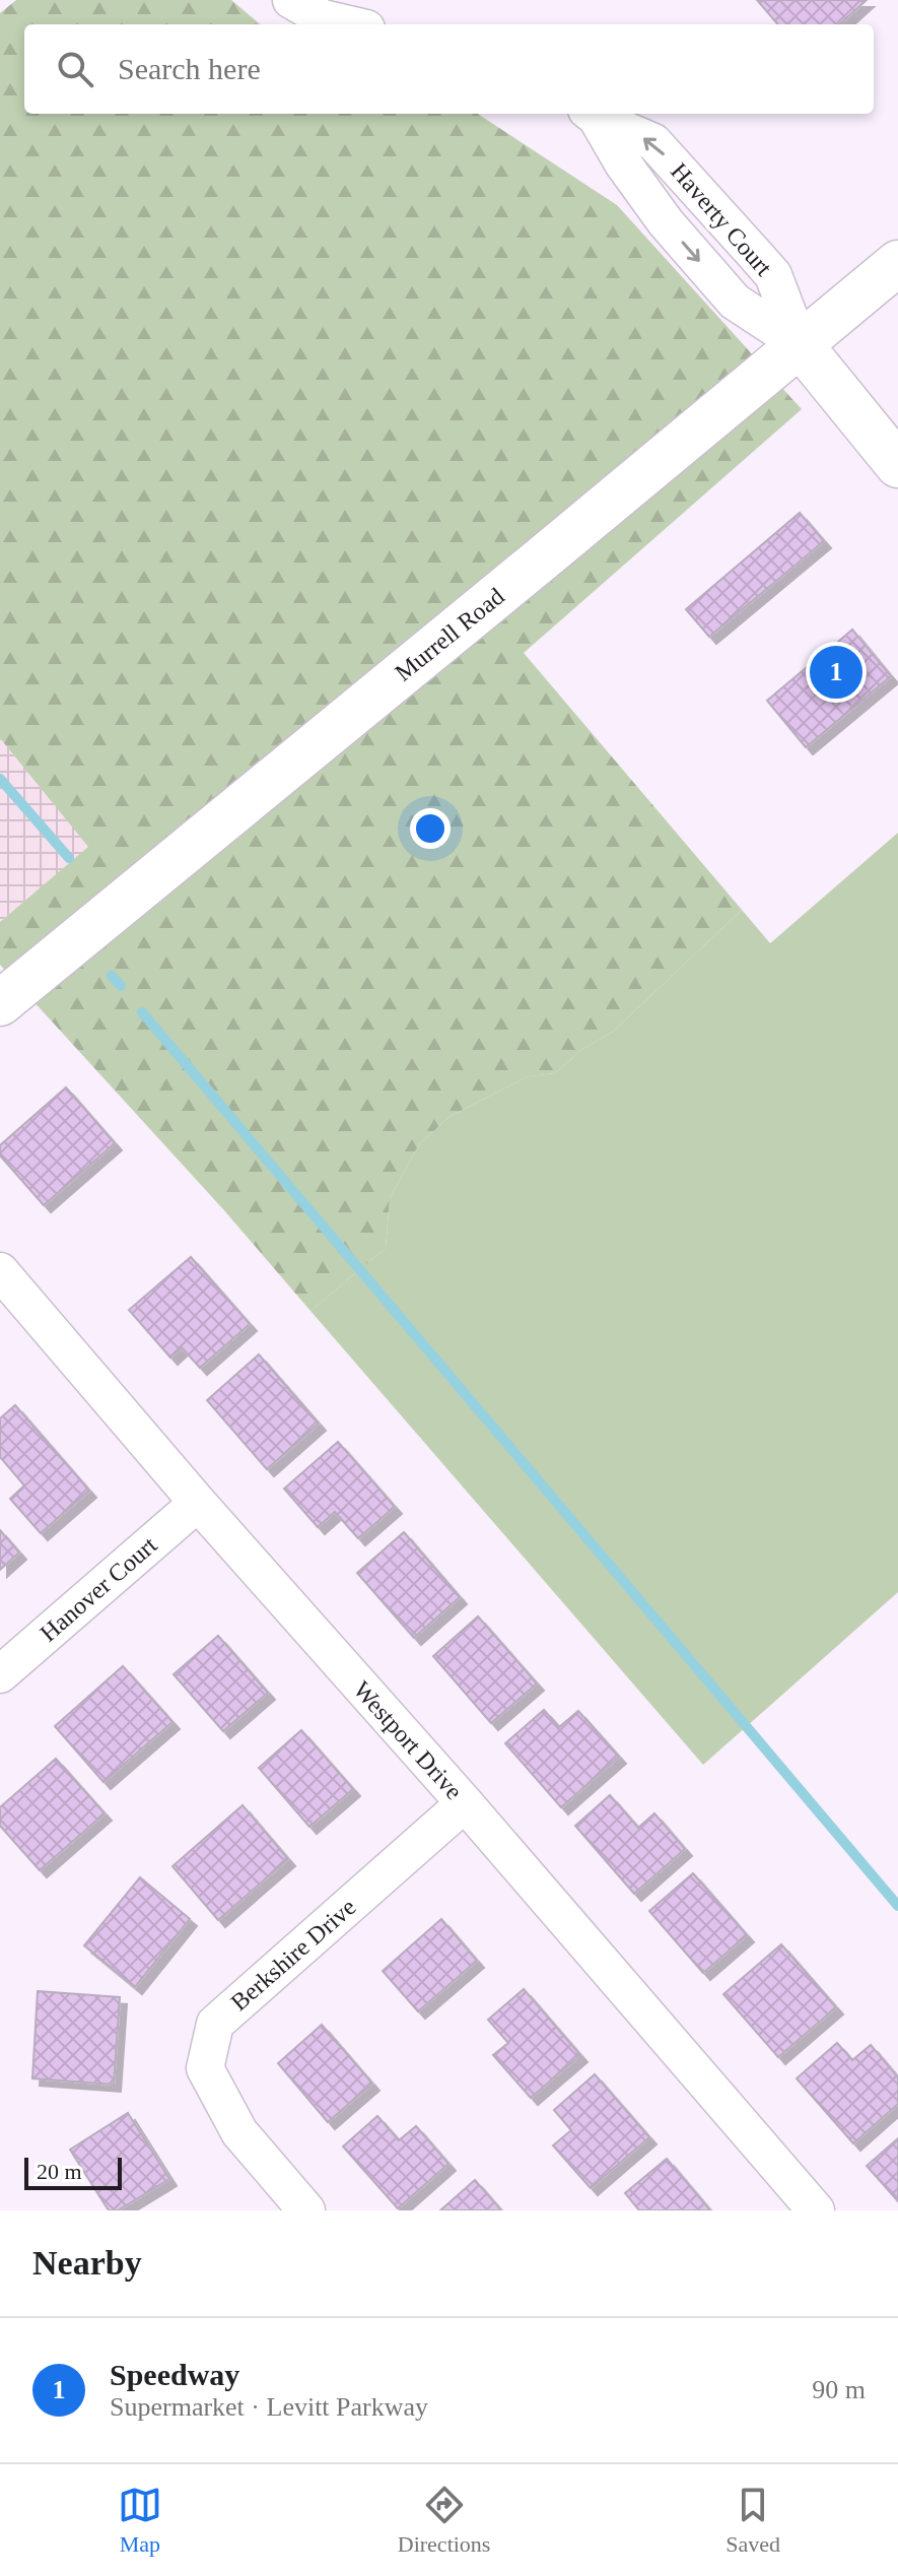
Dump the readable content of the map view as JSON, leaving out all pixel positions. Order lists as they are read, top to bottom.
{
  "streets": {
    "street": [
      "Haverty Court",
      "Murrell Road",
      "Hanover Court",
      "Westport Drive",
      "Berkshire Drive"
    ]
  },
  "crossings": [
    ["Haverty Court", "Murrell Road"],
    ["Hanover Court", "Westport Drive"],
    ["Westport Drive", "Berkshire Drive"]
  ],
  "scale_bar": "20 m",
  "page": {
    "search": "Search here",
    "pins": "1",
    "scale": "20 m",
    "heading": "Nearby",
    "list": [
      {
        "mark": "1",
        "name": "Speedway",
        "note": "Supermarket · Levitt Parkway",
        "value": "90 m"
      }
    ],
    "nav": ["Map", "Directions", "Saved"]
  }
}
